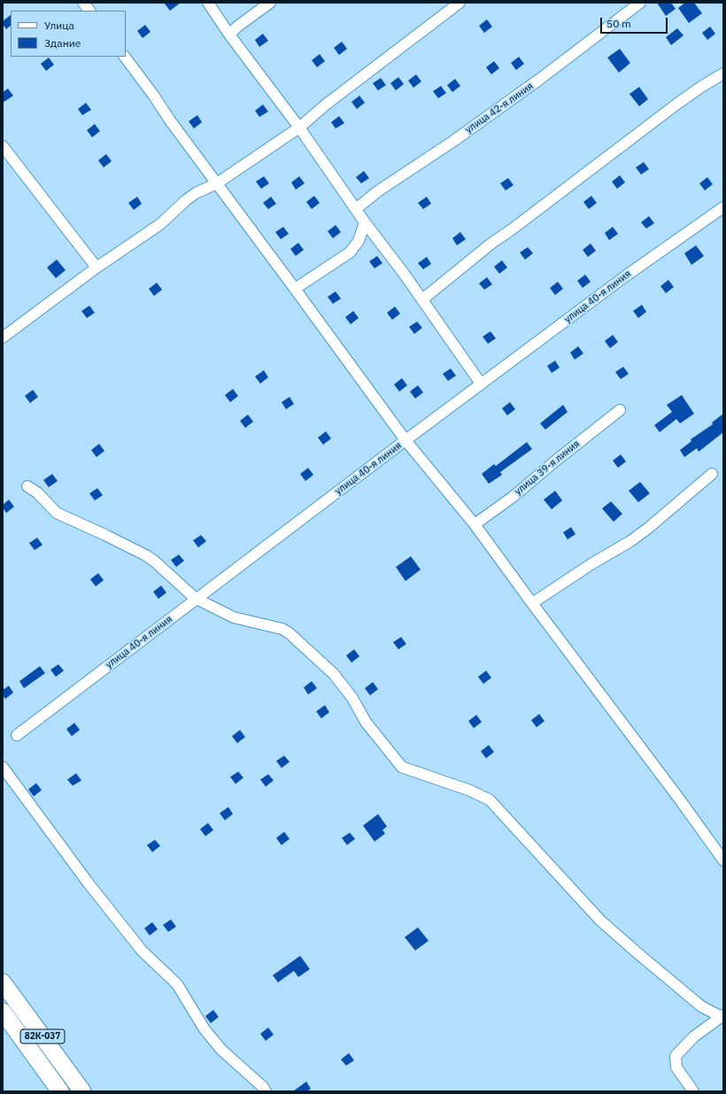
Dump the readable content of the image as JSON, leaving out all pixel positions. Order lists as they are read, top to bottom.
{
  "streets": {
    "main road": ["82К-037"],
    "street": ["улица 42-я линия", "улица 40-я линия", "улица 39-я линия"]
  },
  "legend": ["Улица", "Здание"],
  "scale_bar": "50 m"
}
